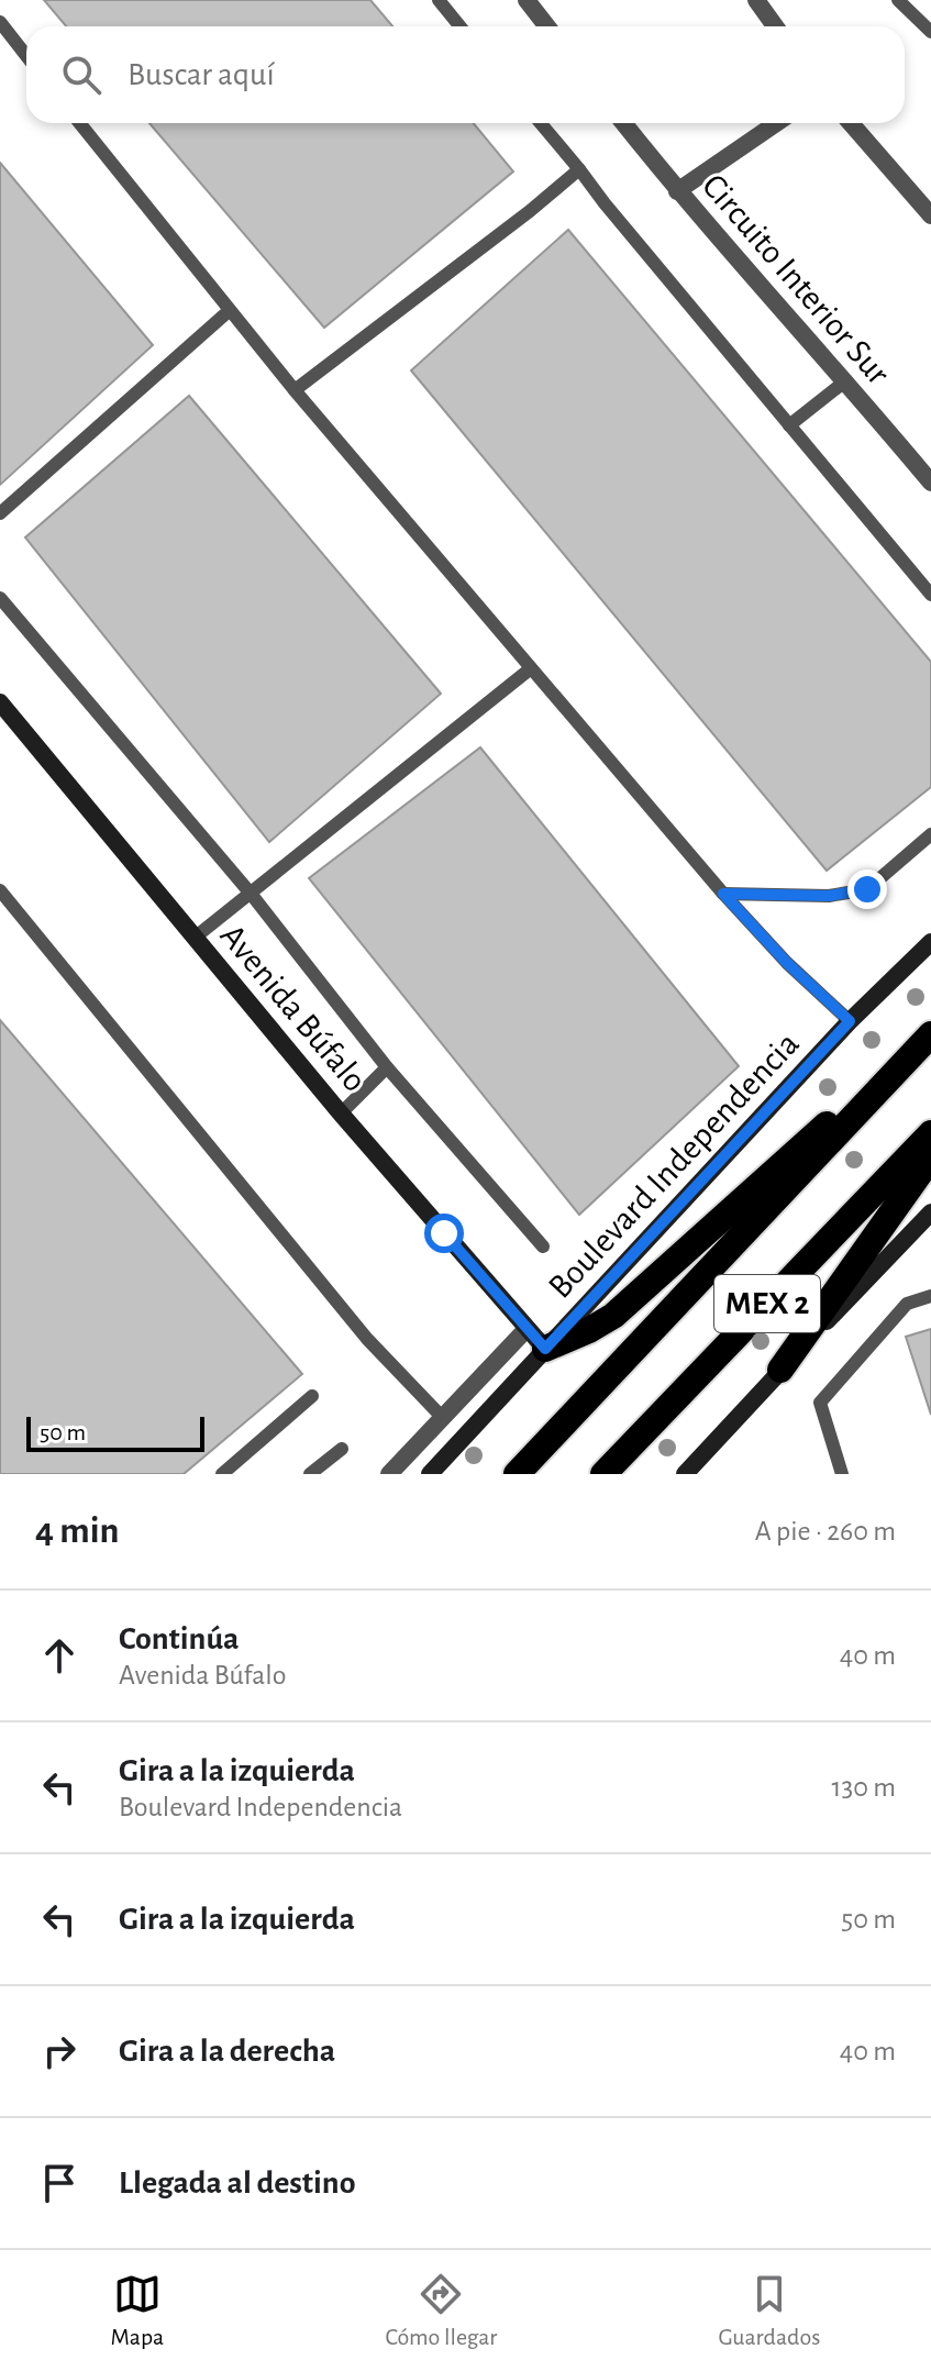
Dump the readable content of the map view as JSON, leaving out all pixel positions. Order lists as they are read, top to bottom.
{
  "streets": {
    "highway": ["MEX 2"],
    "main road": ["Avenida Búfalo", "Boulevard Independencia"],
    "street": ["Circuito Interior Sur"]
  },
  "crossings": [
    ["Avenida Búfalo", "Boulevard Independencia"]
  ],
  "scale_bar": "50 m",
  "page": {
    "search": "Buscar aquí",
    "scale": "50 m",
    "heading": ["4 min", "A pie · 260 m"],
    "list": [
      ["Continúa", "Avenida Búfalo", "40 m"],
      ["Gira a la izquierda", "Boulevard Independencia", "130 m"],
      ["Gira a la izquierda", "50 m"],
      ["Gira a la derecha", "40 m"],
      "Llegada al destino"
    ],
    "nav": ["Mapa", "Cómo llegar", "Guardados"]
  }
}
